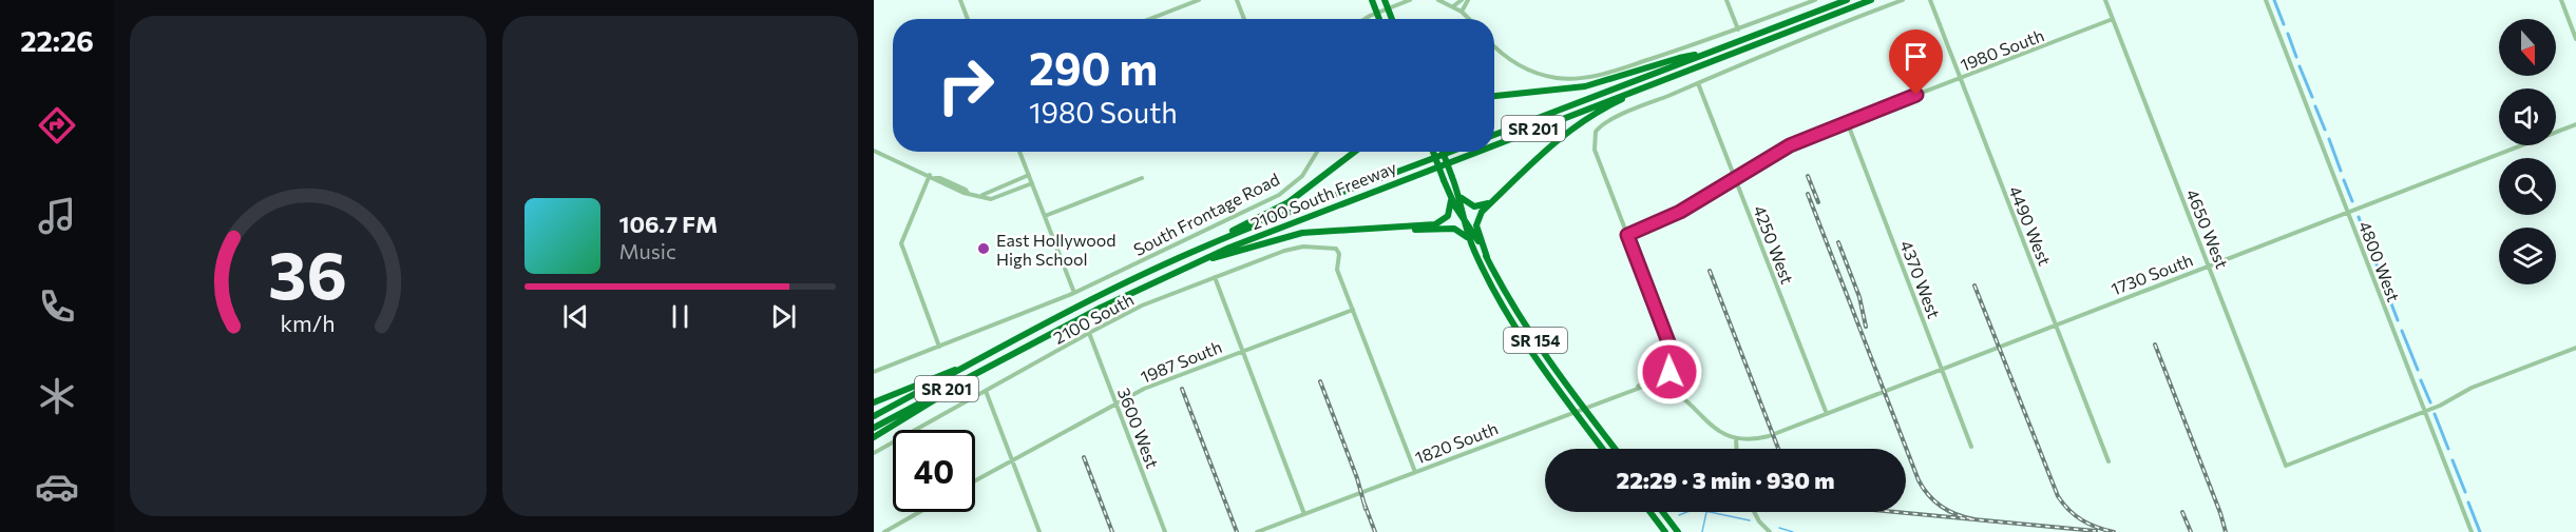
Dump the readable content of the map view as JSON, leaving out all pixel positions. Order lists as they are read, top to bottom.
{
  "streets": {
    "highway": ["SR 201", "2100 South Freeway", "SR 154"],
    "street": [
      "1980 South",
      "South Frontage Road",
      "4490 West",
      "4650 West",
      "4250 West",
      "4800 West",
      "1730 South",
      "4370 West",
      "2100 South",
      "1987 South",
      "3600 West",
      "1820 South"
    ]
  },
  "crossings": [
    ["1980 South", "4490 West"],
    ["1980 South", "4650 West"],
    ["1980 South", "4250 West"],
    ["1980 South", "4370 West"],
    ["4490 West", "1730 South"],
    ["4650 West", "4800 West"],
    ["4650 West", "1730 South"],
    ["4250 West", "1730 South"],
    ["4800 West", "1730 South"],
    ["1730 South", "4370 West"],
    ["2100 South", "1987 South"],
    ["2100 South", "3600 West"],
    ["SR 154", "1820 South"],
    ["1987 South", "3600 West"]
  ],
  "places": ["East Hollywood High School"],
  "north": "bottom",
  "page": {
    "tabs": "22:26",
    "turn": ["290 m", "1980 South"],
    "song": ["106.7 FM", "Music"],
    "limit": "40",
    "trip": "22:29 · 3 min · 930 m",
    "gauge": ["36", "km/h"]
  }
}
